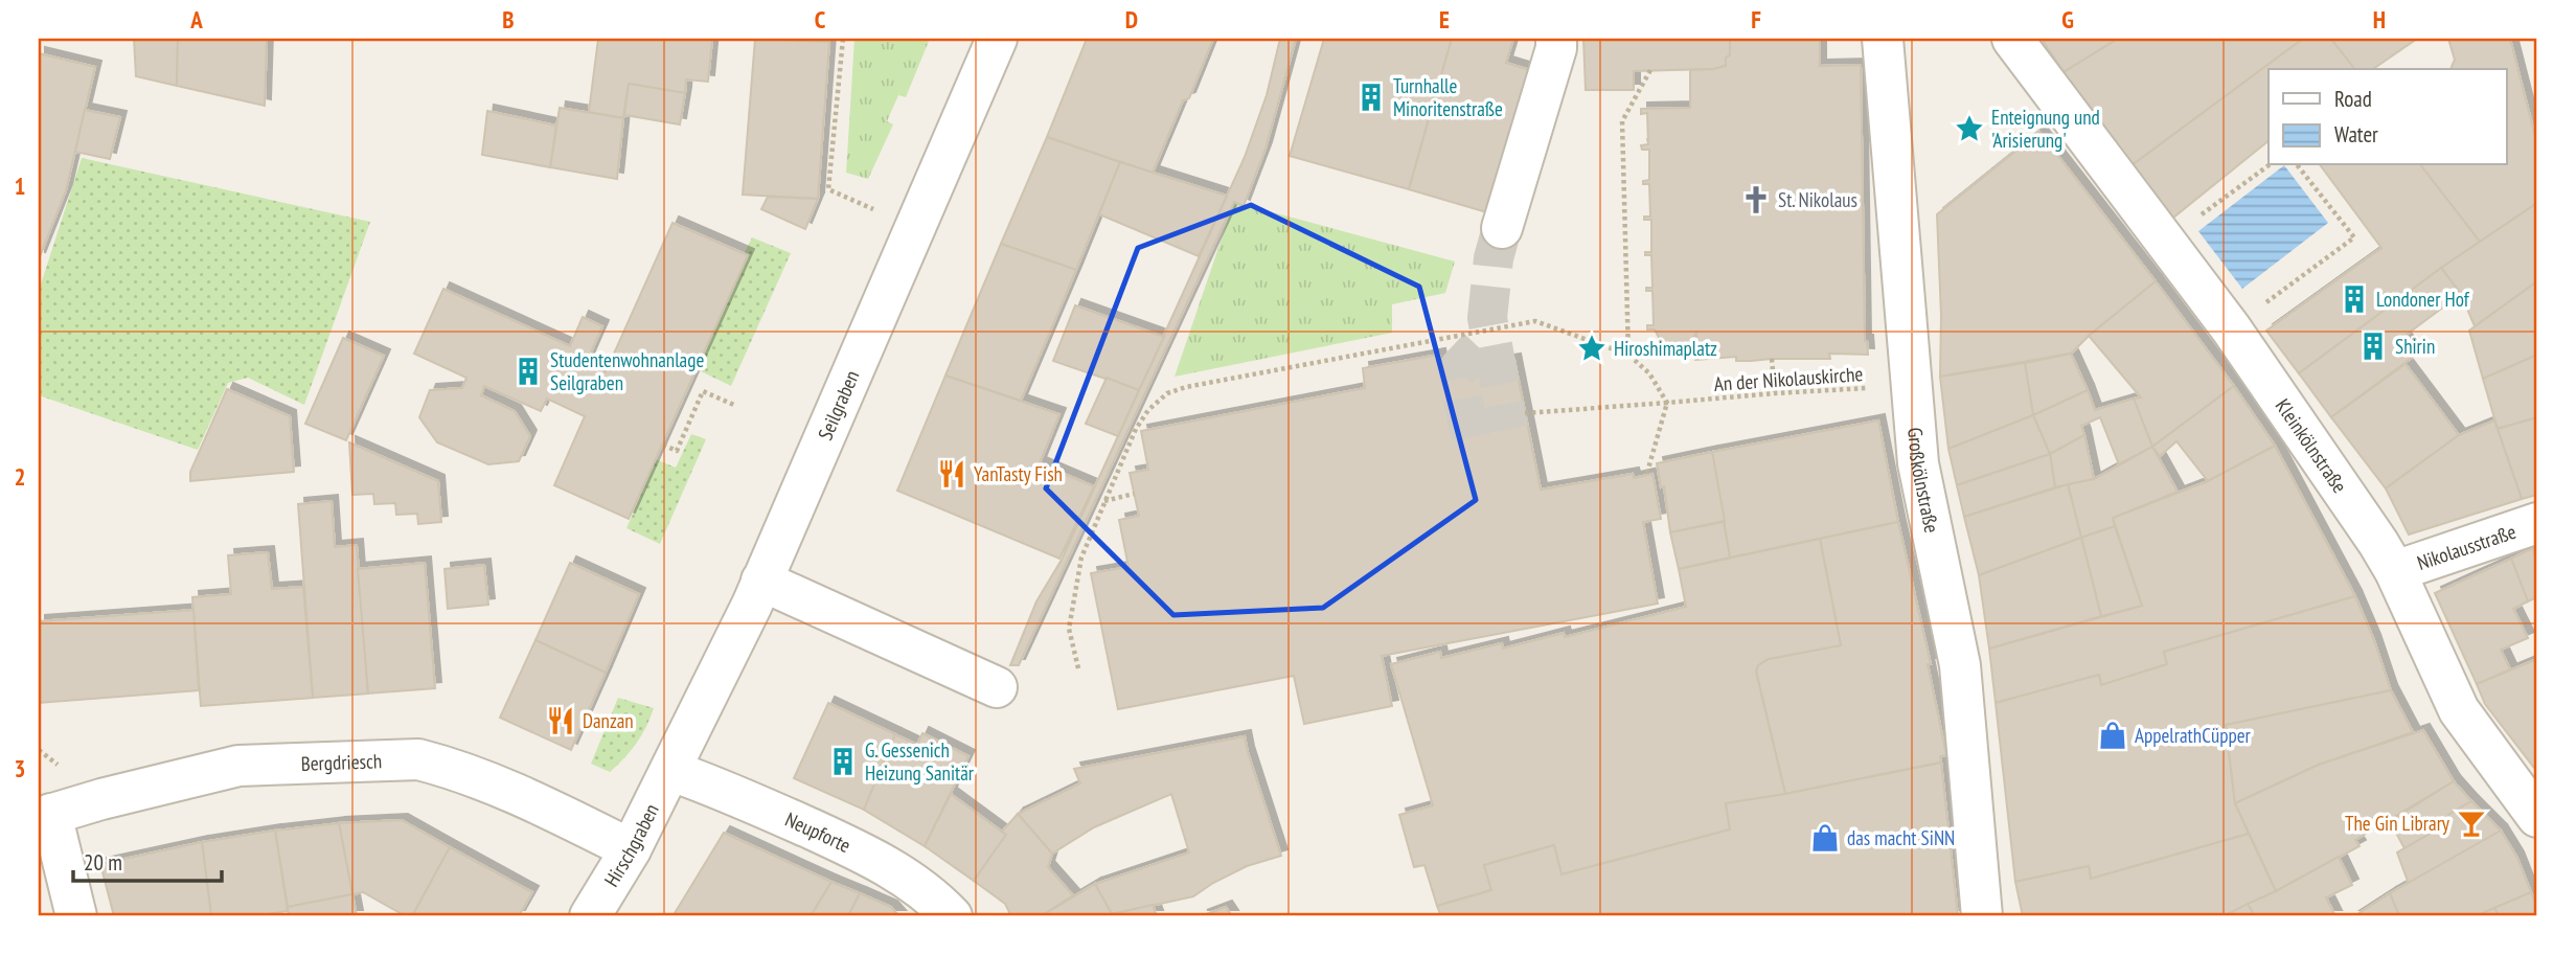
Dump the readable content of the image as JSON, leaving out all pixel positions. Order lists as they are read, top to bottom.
{
  "streets": {
    "street": [
      "Seilgraben",
      "Kleinkölnstraße",
      "Großkölnstraße",
      "Nikolausstraße",
      "Bergdriesch",
      "Neupforte",
      "Hirschgraben"
    ],
    "path": ["An der Nikolauskirche"]
  },
  "crossings": [
    ["An der Nikolauskirche", "Großkölnstraße"],
    ["Seilgraben", "Neupforte"],
    ["Seilgraben", "Hirschgraben"],
    ["Kleinkölnstraße", "Nikolausstraße"],
    ["Bergdriesch", "Hirschgraben"],
    ["Neupforte", "Hirschgraben"]
  ],
  "places": {
    "building": [
      "Turnhalle Minoritenstraße",
      "Londoner Hof",
      "Shirin",
      "Studentenwohnanlage Seilgraben",
      "G. Gessenich Heizung Sanitär"
    ],
    "place": ["Enteignung und 'Arisierung'", "Hiroshimaplatz"],
    "church": ["St. Nikolaus"],
    "restaurant": ["YanTasty Fish", "Danzan"],
    "shop": ["AppelrathCüpper", "das macht SiNN"],
    "bar": ["The Gin Library"]
  },
  "legend": ["Road", "Water"],
  "scale_bar": "20 m",
  "grid": {
    "columns": [
      "A",
      "B",
      "C",
      "D",
      "E",
      "F",
      "G",
      "H"
    ],
    "rows": ["1", "2", "3"]
  }
}
